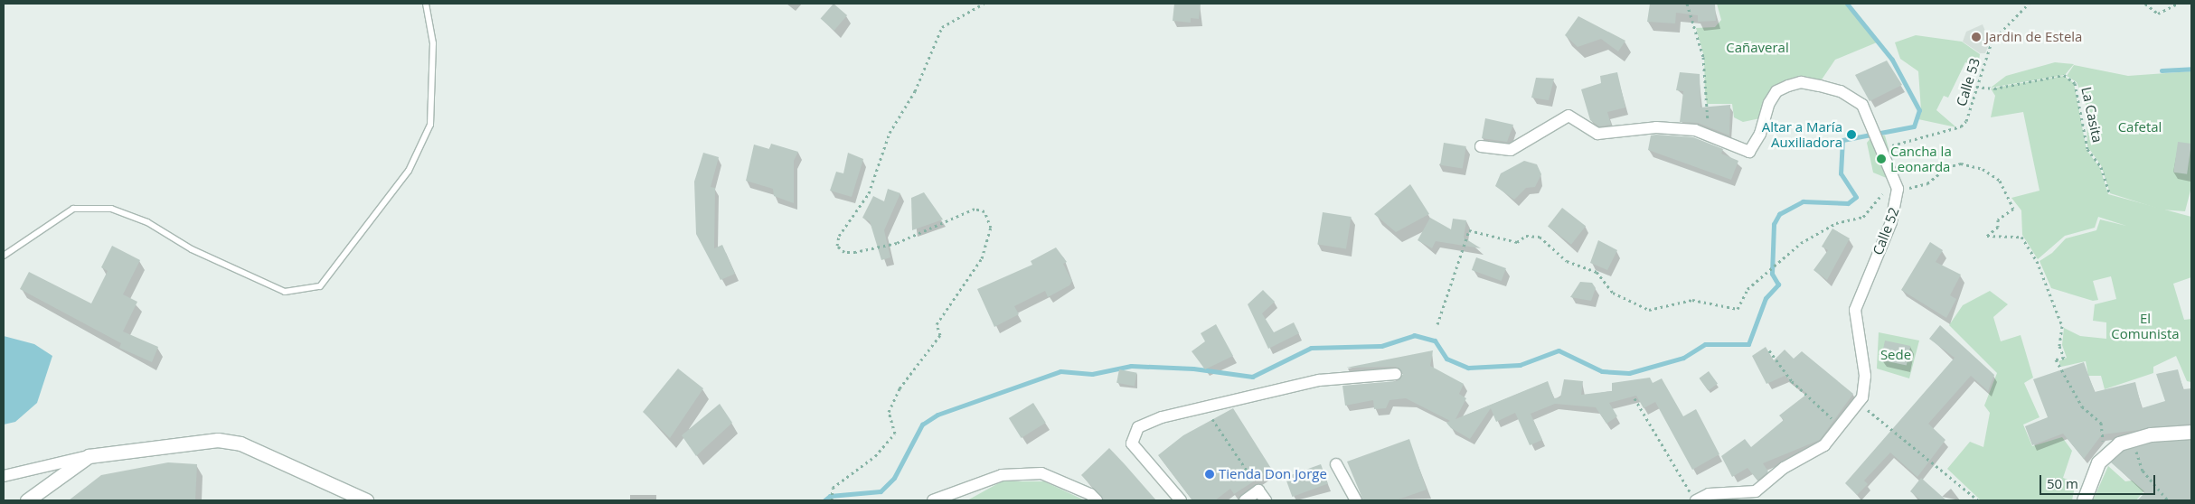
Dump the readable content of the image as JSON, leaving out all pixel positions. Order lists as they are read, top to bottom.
{
  "streets": {
    "street": ["Calle 52"],
    "path": ["Calle 53", "La Casita"]
  },
  "crossings": [
    ["Calle 53", "La Casita"],
    ["Calle 53", "Calle 52"]
  ],
  "parks": [
    "Cañaveral",
    "Cafetal",
    "El Comunista",
    "Sede"
  ],
  "places": [
    "Jardin de Estela",
    "Altar a María Auxiliadora",
    "Cancha la Leonarda",
    "Tienda Don Jorge"
  ],
  "scale_bar": "50 m"
}
